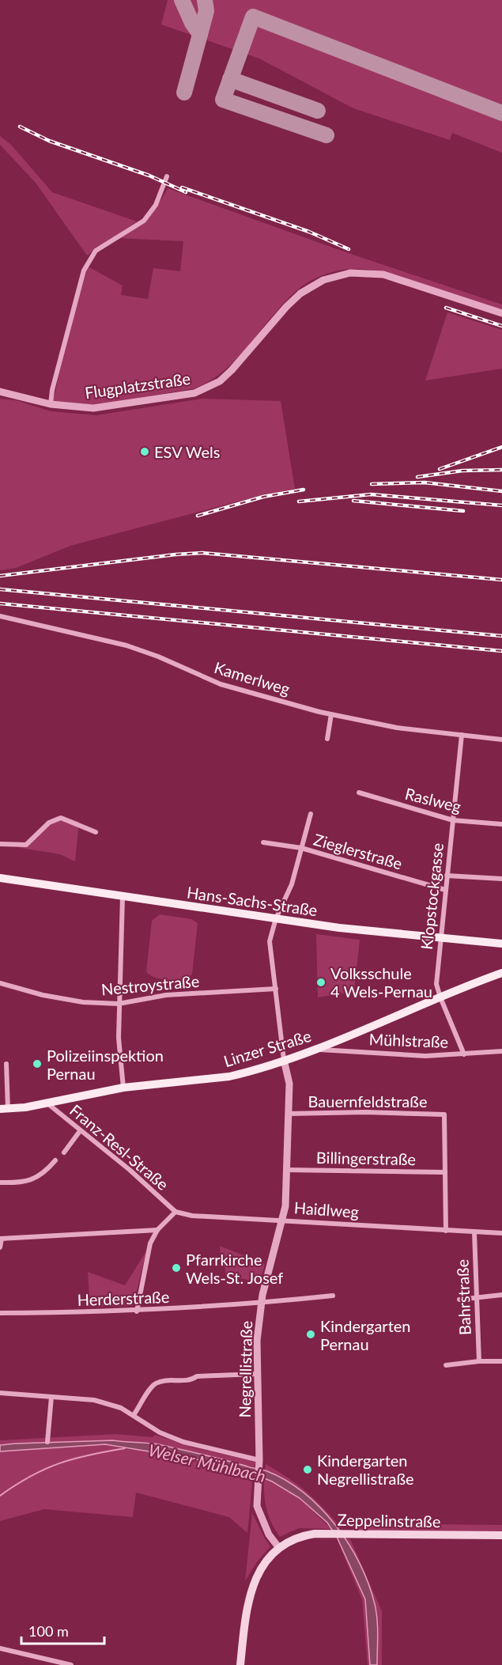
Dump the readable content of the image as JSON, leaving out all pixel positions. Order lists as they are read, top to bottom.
{
  "streets": {
    "main road": ["Hans-Sachs-Straße", "Linzer Straße", "Zeppelinstraße"],
    "street": [
      "Flugplatzstraße",
      "Kamerlweg",
      "Raslweg",
      "Zieglerstraße",
      "Klopstockgasse",
      "Nestroystraße",
      "Mühlstraße",
      "Bauernfeldstraße",
      "Franz-Resl-Straße",
      "Billingerstraße",
      "Haidlweg",
      "Bahrstraße",
      "Herderstraße",
      "Negrellistraße"
    ]
  },
  "crossings": [
    ["Kamerlweg", "Klopstockgasse"],
    ["Raslweg", "Klopstockgasse"],
    ["Zieglerstraße", "Klopstockgasse"],
    ["Klopstockgasse", "Hans-Sachs-Straße"],
    ["Klopstockgasse", "Mühlstraße"],
    ["Klopstockgasse", "Linzer Straße"],
    ["Mühlstraße", "Linzer Straße"],
    ["Linzer Straße", "Franz-Resl-Straße"],
    ["Linzer Straße", "Negrellistraße"],
    ["Bauernfeldstraße", "Billingerstraße"],
    ["Bauernfeldstraße", "Haidlweg"],
    ["Bauernfeldstraße", "Negrellistraße"],
    ["Franz-Resl-Straße", "Haidlweg"],
    ["Billingerstraße", "Negrellistraße"],
    ["Haidlweg", "Bahrstraße"],
    ["Haidlweg", "Negrellistraße"],
    ["Herderstraße", "Negrellistraße"],
    ["Negrellistraße", "Zeppelinstraße"]
  ],
  "water": ["Welser Mühlbach"],
  "places": [
    "ESV Wels",
    "Volksschule 4 Wels-Pernau",
    "Polizeiinspektion Pernau",
    "Pfarrkirche Wels-St. Josef",
    "Kindergarten Pernau",
    "Kindergarten Negrellistraße"
  ],
  "scale_bar": "100 m"
}
